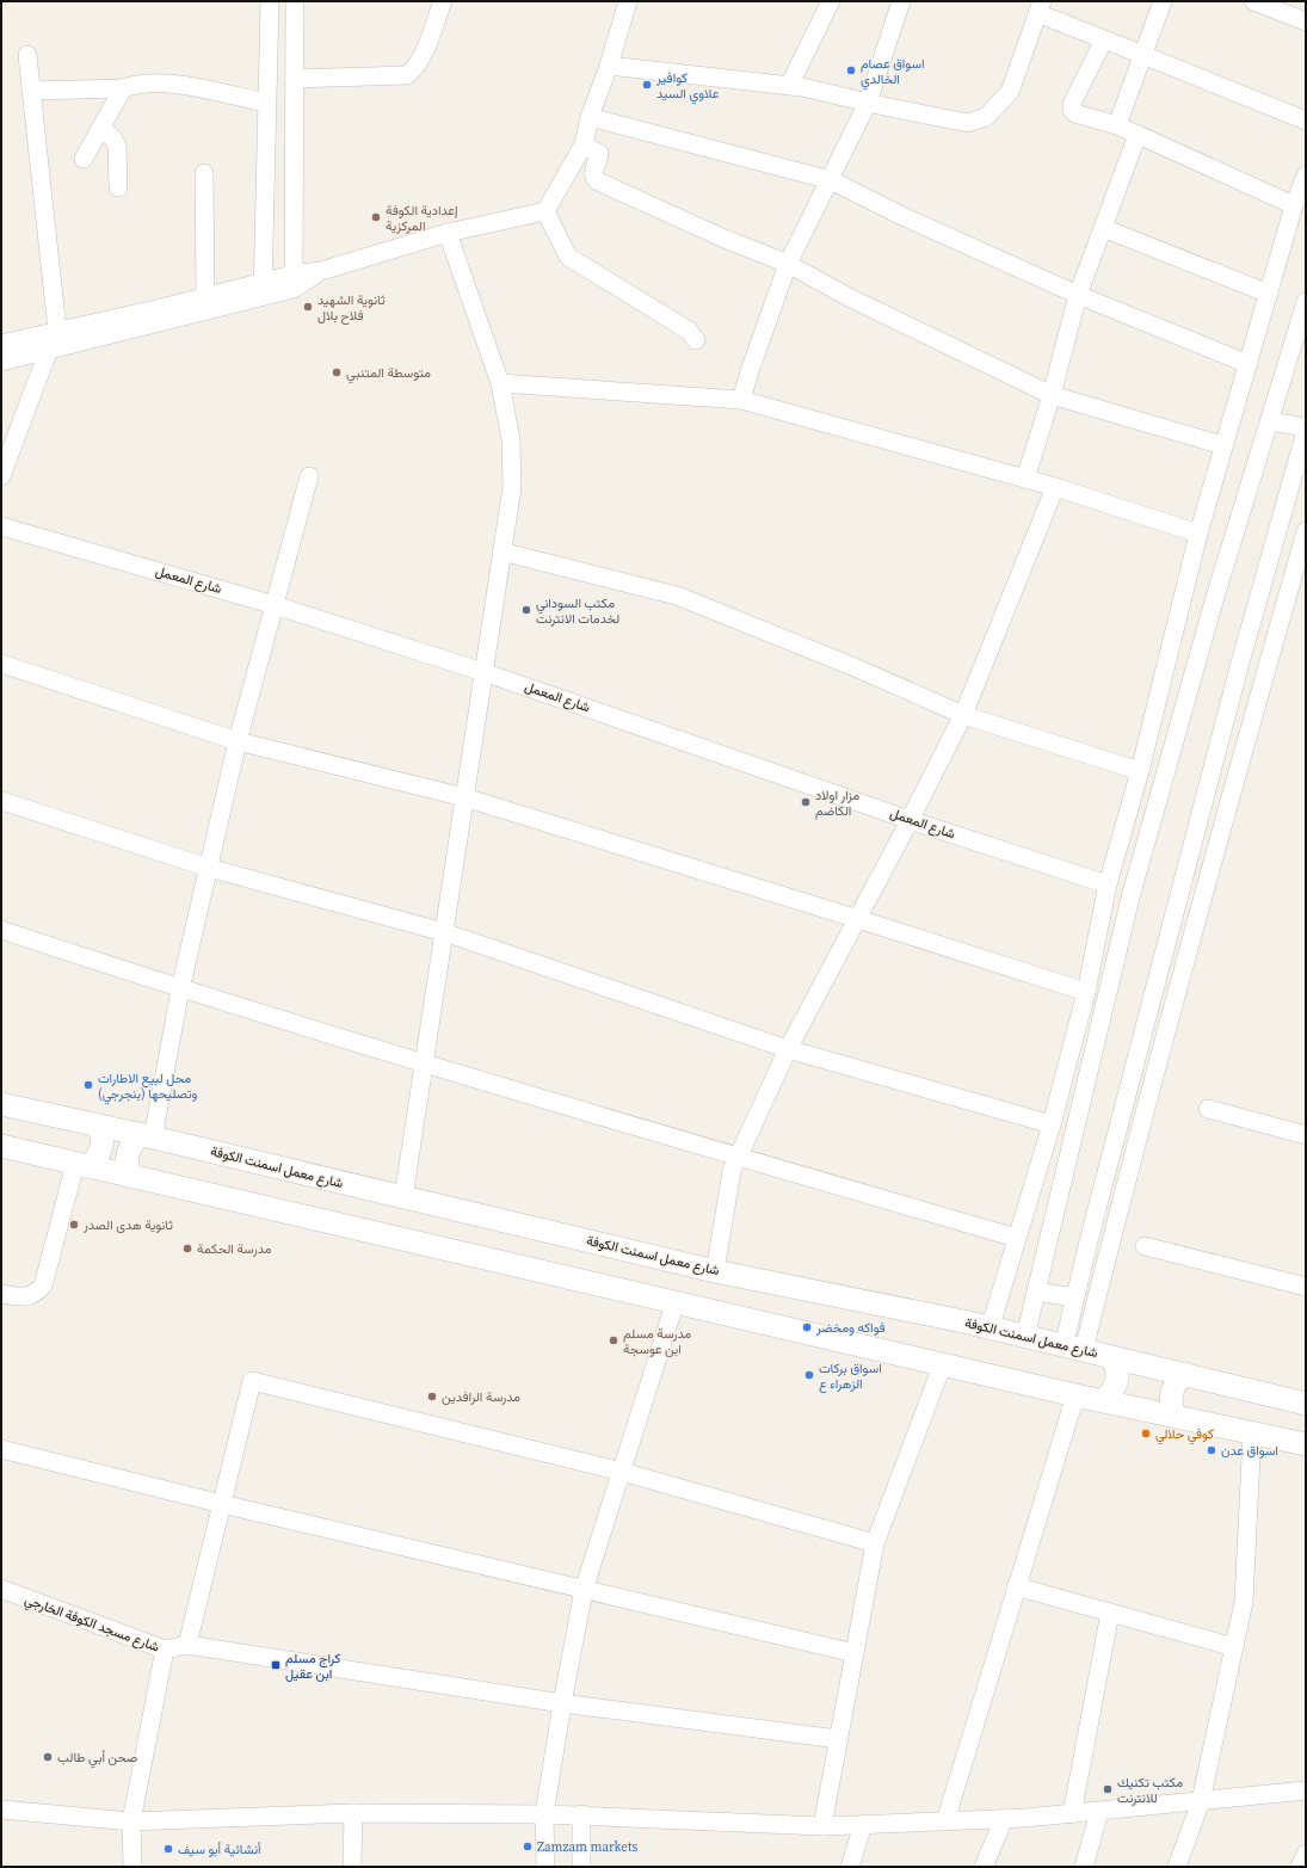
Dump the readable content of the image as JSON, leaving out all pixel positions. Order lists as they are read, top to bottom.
{
  "streets": {
    "main road": ["شارع معمل اسمنت الكوفة"],
    "street": ["شارع المعمل", "شارع مسجد الكوفة الخارجي"]
  },
  "places": {
    "other": [
      "اسواق عصام الخالدي",
      "كوافير علاوي السيد",
      "إعدادية الكوفة المركزية",
      "ثانوية الشهيد فلاح بلال",
      "متوسطة المتنبي",
      "مكتب السوداني لخدمات الانترنت",
      "مزار اولاد الكاضم",
      "محل لبيع الاطارات وتصليحها (بنجرجي)",
      "ثانوية هدى الصدر",
      "مدرسة الحكمة",
      "فواكه ومخضر",
      "مدرسة مسلم ابن عوسجة",
      "اسواق بركات الزهراء ع",
      "مدرسة الرافدين",
      "كوفي حلالي",
      "اسواق عدن",
      "صحن أبي طالب",
      "مكتب تكنيك للانترنت",
      "Zamzam markets",
      "أنشائية أبو سيف"
    ],
    "transit": ["كراج مسلم ابن عقيل"]
  }
}
